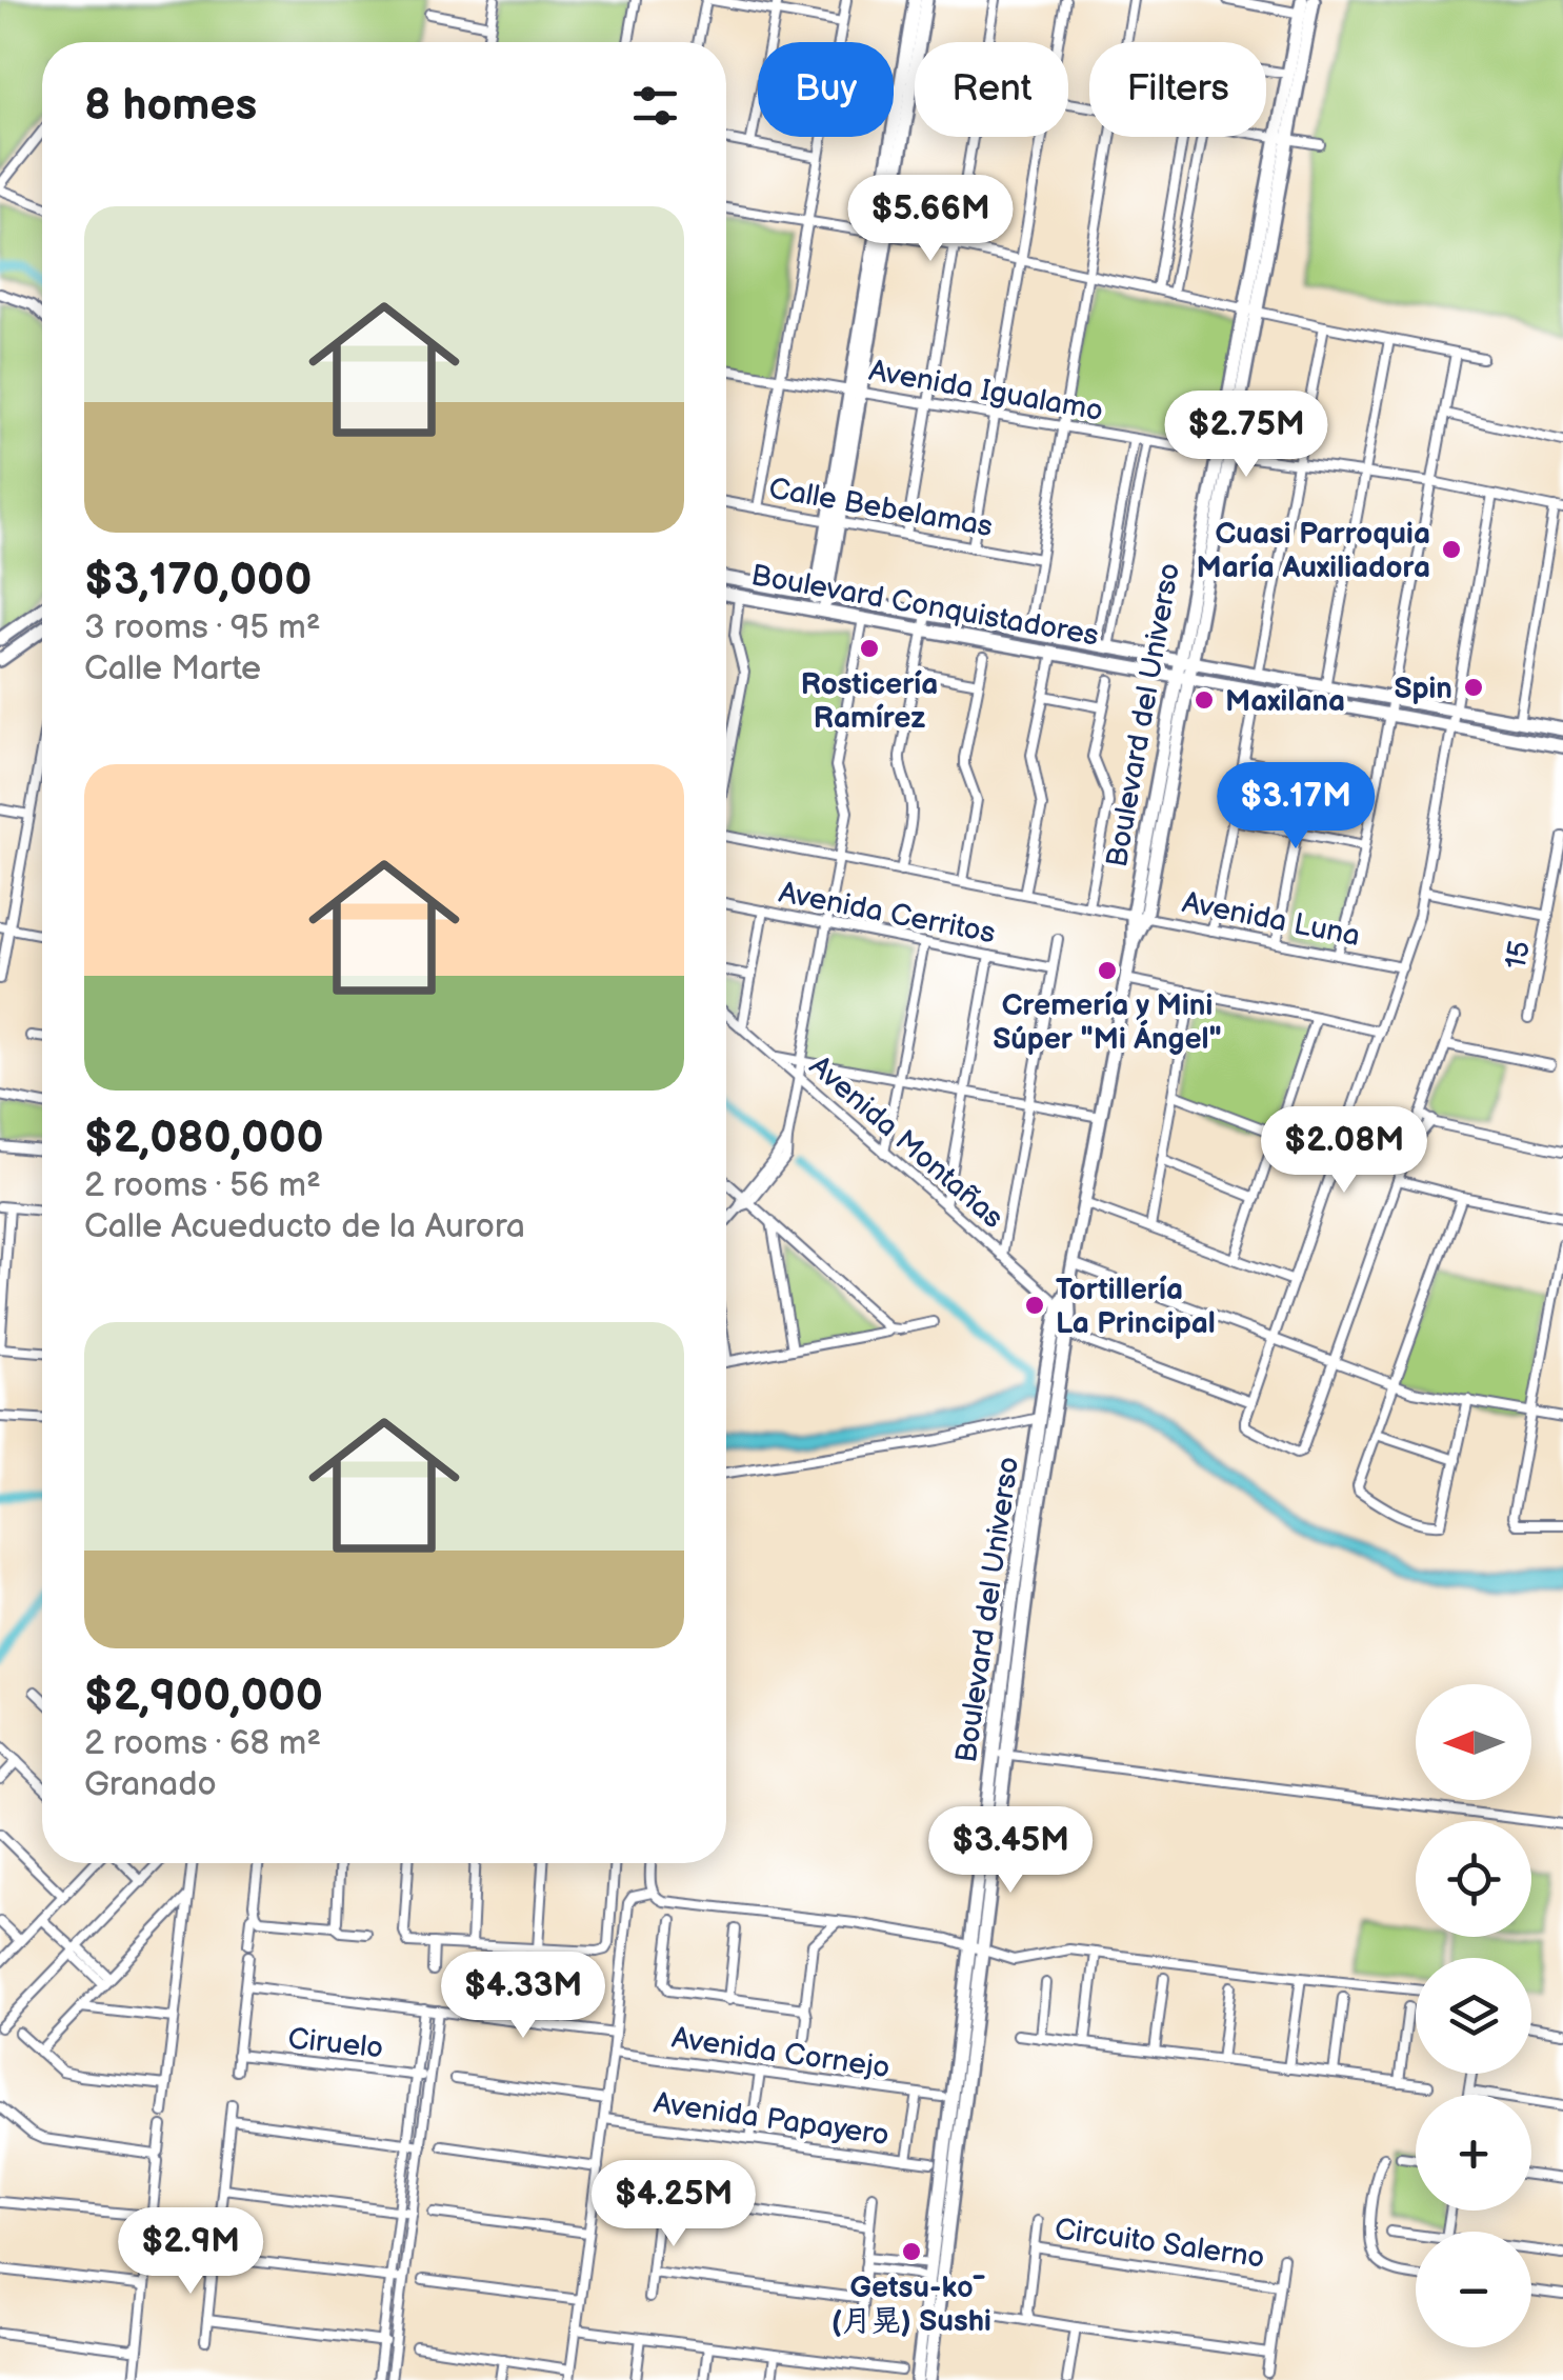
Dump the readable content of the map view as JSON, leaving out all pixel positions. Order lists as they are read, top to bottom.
{
  "streets": {
    "street": [
      "Avenida Igualamo",
      "Calle Bebelamas",
      "Boulevard Conquistadores",
      "Boulevard del Universo",
      "Avenida Cerritos",
      "Avenida Luna",
      "15",
      "Avenida Montañas",
      "Ciruelo",
      "Avenida Cornejo",
      "Avenida Papayero",
      "Circuito Salerno"
    ]
  },
  "crossings": [
    ["Avenida Igualamo", "Boulevard del Universo"],
    ["Boulevard Conquistadores", "Boulevard del Universo"],
    ["Boulevard del Universo", "Avenida Luna"],
    ["Boulevard del Universo", "Avenida Montañas"]
  ],
  "places": [
    "Cuasi Parroquia María Auxiliadora",
    "Rosticería Ramírez",
    "Spin",
    "Maxilana",
    "Cremería y Mini Súper \"Mi Ángel\"",
    "Tortillería La Principal",
    "Getsu-kо̄ (月晃) Sushi"
  ],
  "north": "left",
  "page": {
    "chip": ["Buy", "Rent", "Filters"],
    "heading": "8 homes",
    "list": [
      {
        "name": "$3,170,000",
        "note": "3 rooms · 95 m² · Calle Marte"
      },
      {
        "name": "$2,080,000",
        "note": "2 rooms · 56 m² · Calle Acueducto de la Aurora"
      },
      {
        "name": "$2,900,000",
        "note": "2 rooms · 68 m² · Granado"
      }
    ],
    "price": [
      "$5.66M",
      "$2.75M",
      "$3.17M",
      "$2.08M",
      "$3.45M",
      "$4.33M",
      "$4.25M",
      "$2.9M"
    ],
    "map_buttons": ["+", "−"]
  }
}
